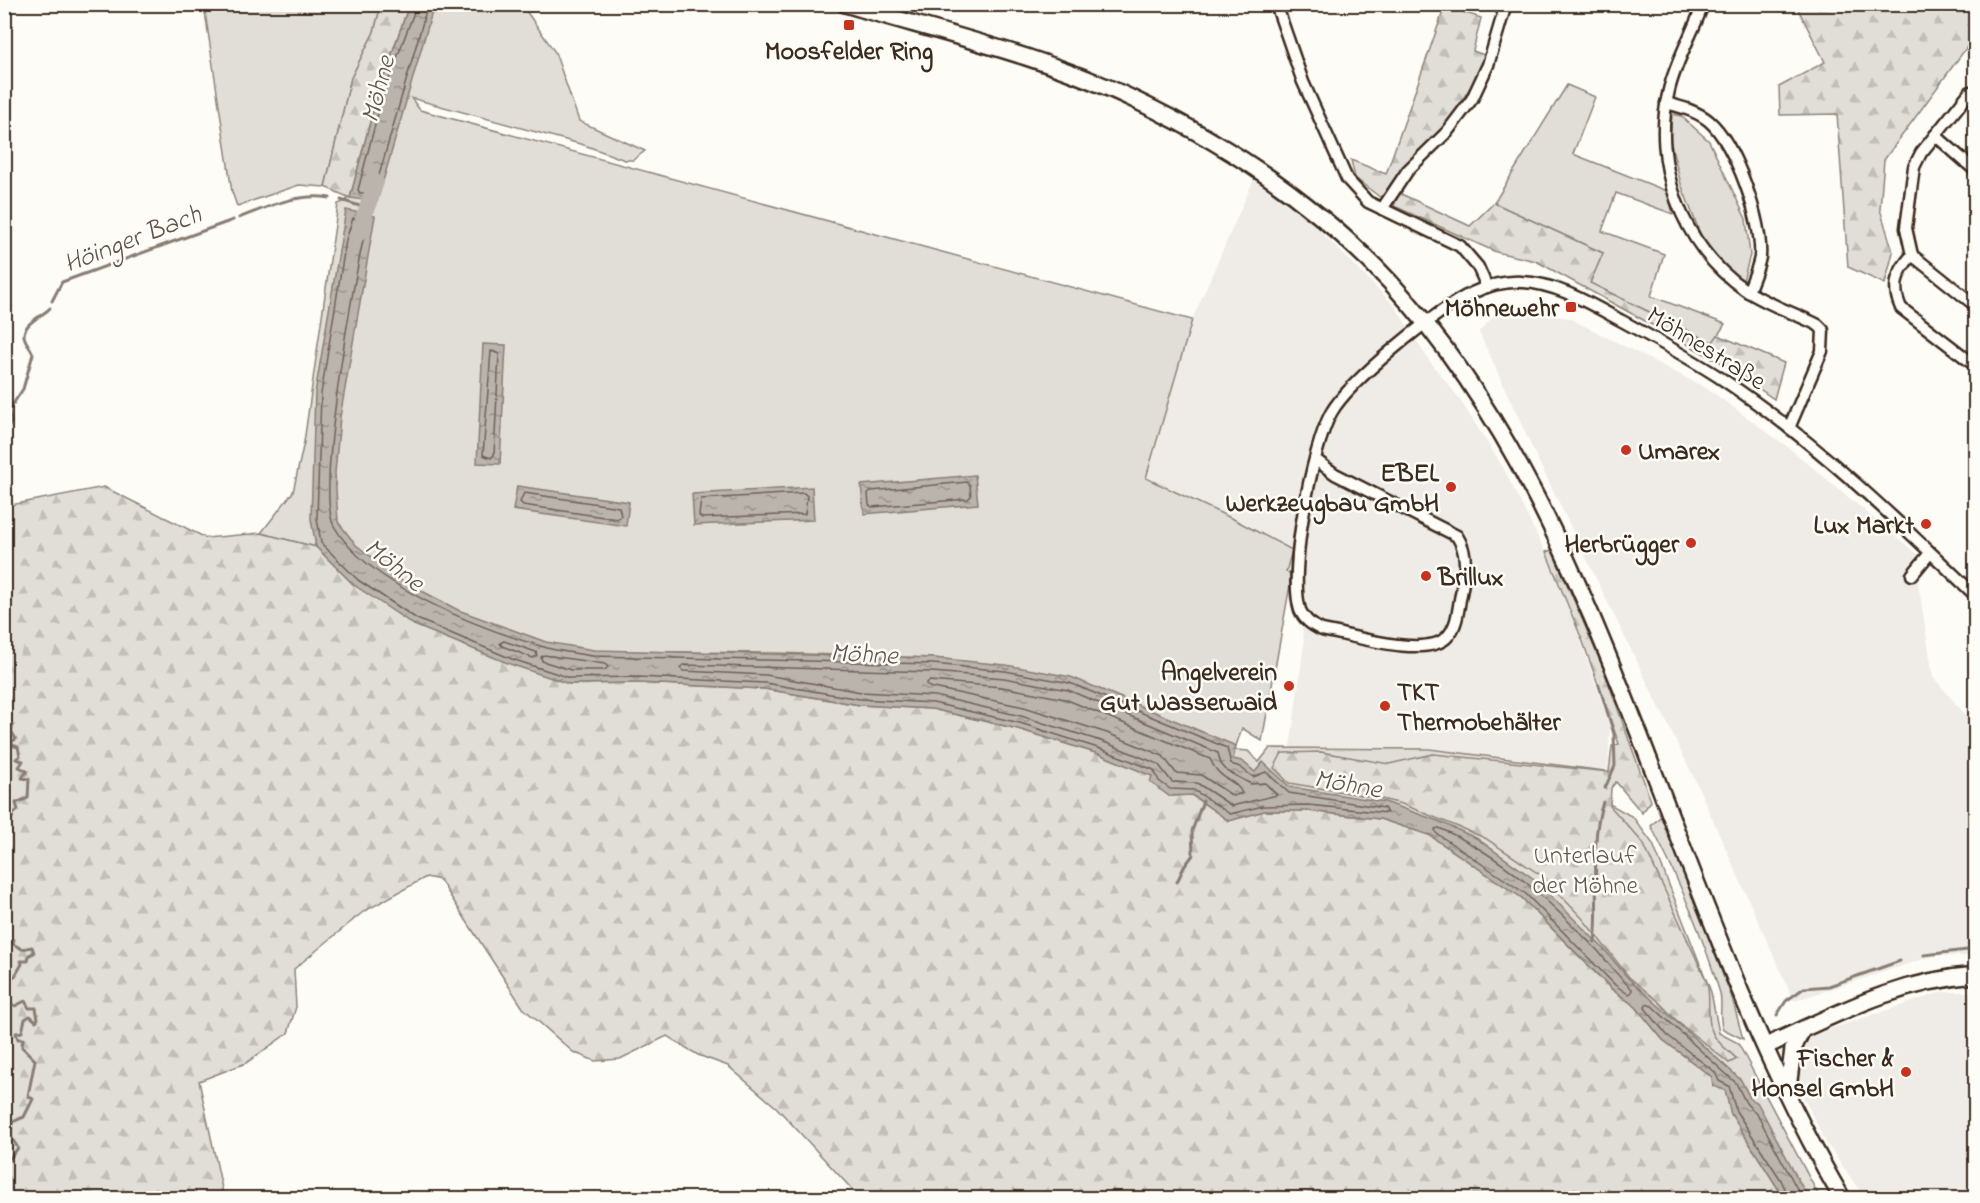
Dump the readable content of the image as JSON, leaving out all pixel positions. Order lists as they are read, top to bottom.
{
  "streets": {
    "street": ["Möhnestraße"]
  },
  "water": ["Möhne", "Höinger Bach"],
  "parks": ["Unterlauf der Möhne"],
  "places": {
    "transit": ["Moosfelder Ring", "Möhnewehr"],
    "other": [
      "Umarex",
      "EBEL Werkzeugbau GmbH",
      "Lux Markt",
      "Herbrügger",
      "Brillux",
      "Angelverein Gut Wasserwaid",
      "TKT Thermobehälter",
      "Fischer & Honsel GmbH"
    ]
  }
}
